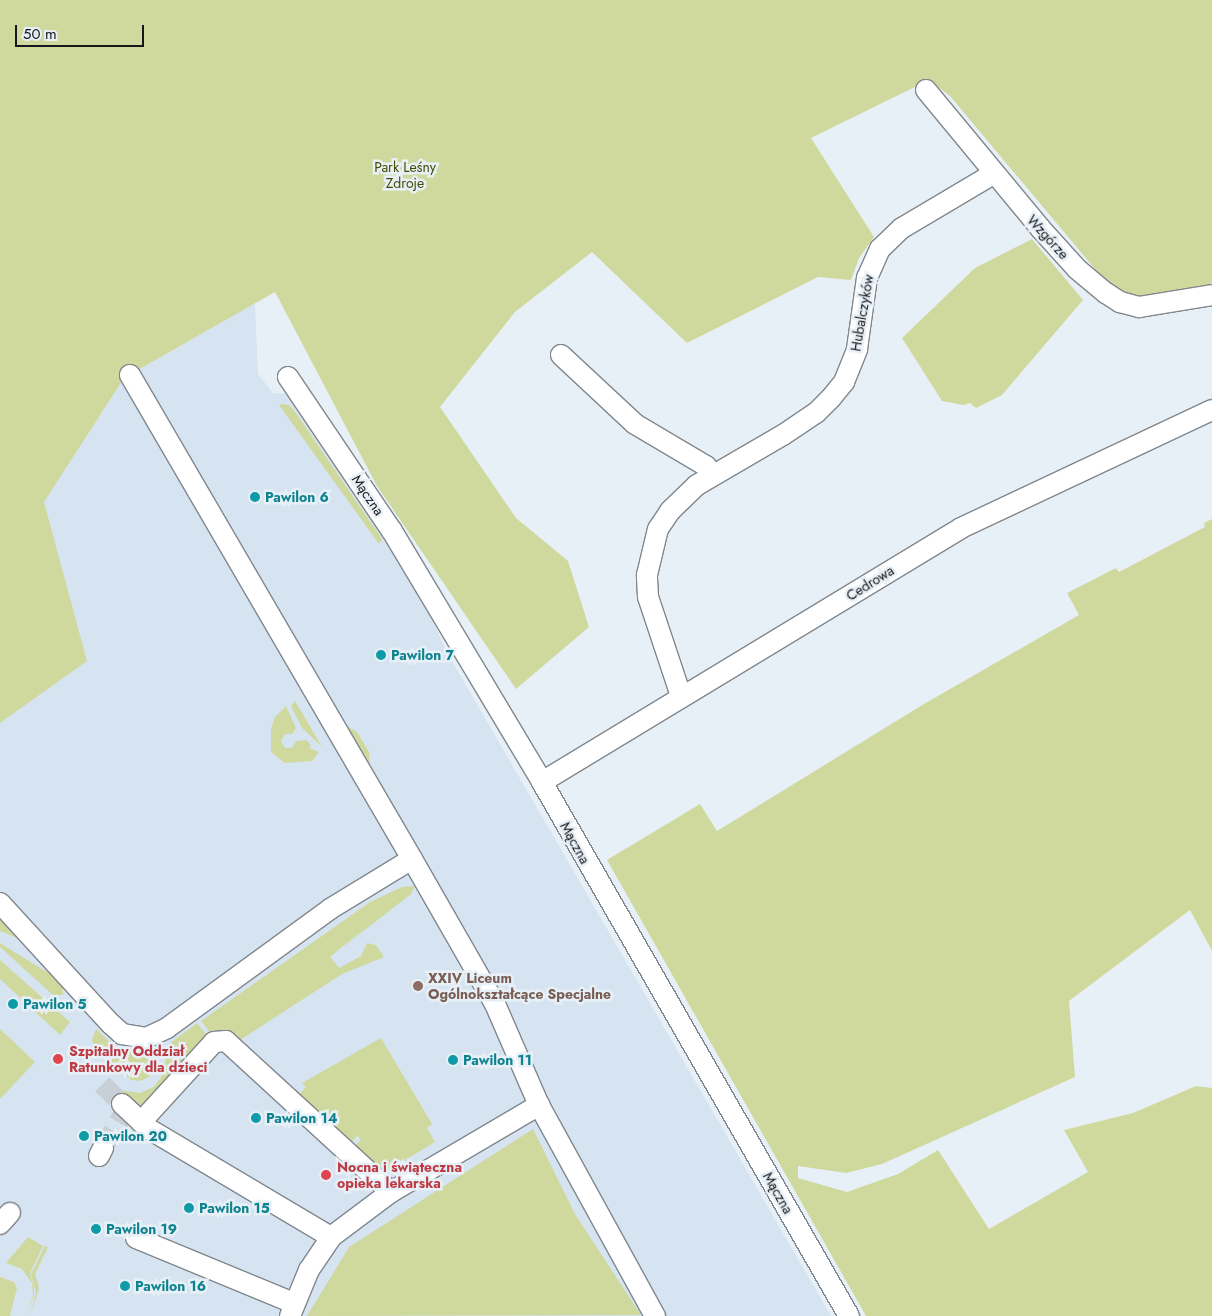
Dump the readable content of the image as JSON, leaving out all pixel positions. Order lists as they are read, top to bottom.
{
  "streets": {
    "street": [
      "Wzgórze",
      "Hubalczyków",
      "Mączna",
      "Cedrowa"
    ]
  },
  "crossings": [
    ["Wzgórze", "Hubalczyków"],
    ["Hubalczyków", "Cedrowa"],
    ["Mączna", "Cedrowa"]
  ],
  "parks": ["Park Leśny Zdroje"],
  "places": [
    "Pawilon 6",
    "Pawilon 7",
    "XXIV Liceum Ogólnokształcące Specjalne",
    "Pawilon 5",
    "Szpitalny Oddział Ratunkowy dla dzieci",
    "Pawilon 11",
    "Pawilon 14",
    "Pawilon 20",
    "Nocna i świąteczna opieka lekarska",
    "Pawilon 15",
    "Pawilon 19",
    "Pawilon 16"
  ],
  "scale_bar": "50 m"
}
